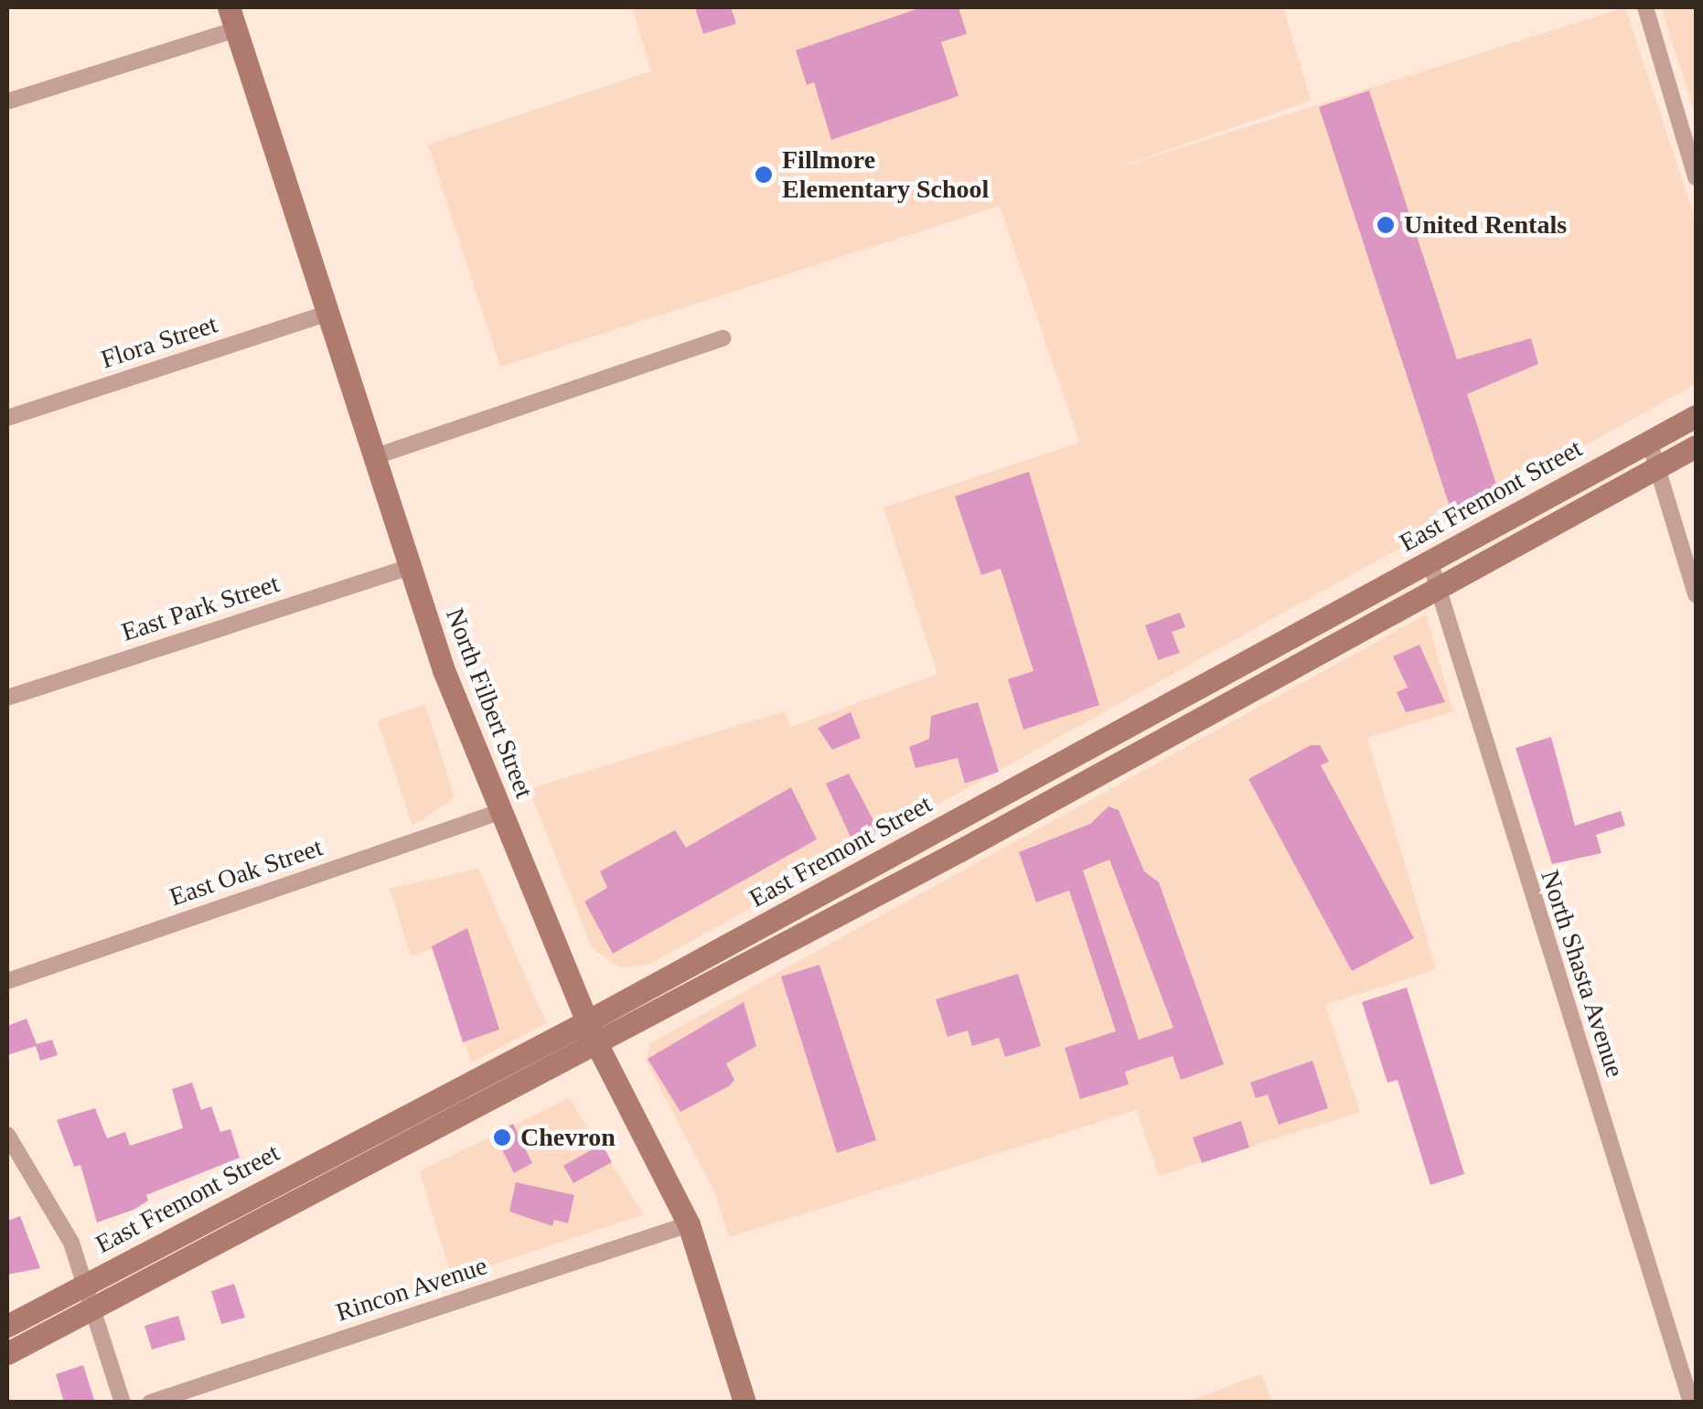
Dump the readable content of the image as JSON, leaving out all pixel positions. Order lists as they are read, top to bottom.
{
  "streets": {
    "main road": ["East Fremont Street", "North Filbert Street"],
    "street": [
      "Flora Street",
      "East Park Street",
      "East Oak Street",
      "North Shasta Avenue",
      "Rincon Avenue"
    ]
  },
  "crossings": [
    ["Flora Street", "North Filbert Street"],
    ["East Fremont Street", "North Filbert Street"],
    ["East Fremont Street", "North Shasta Avenue"],
    ["East Park Street", "North Filbert Street"],
    ["North Filbert Street", "East Oak Street"],
    ["North Filbert Street", "Rincon Avenue"]
  ],
  "places": ["Fillmore Elementary School", "United Rentals", "Chevron"]
}
